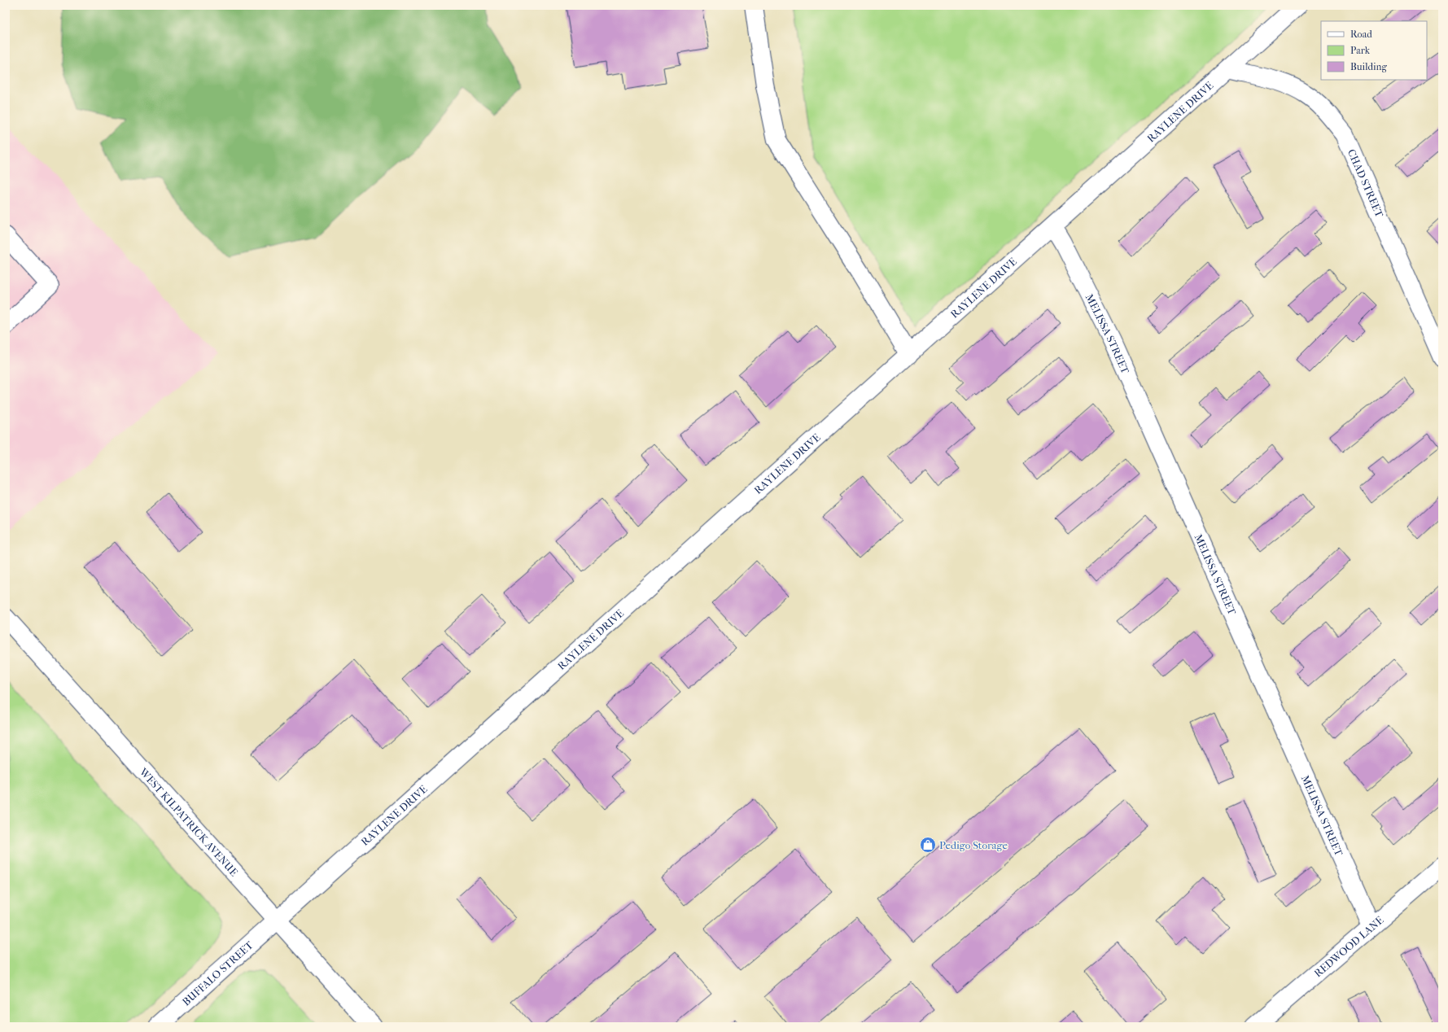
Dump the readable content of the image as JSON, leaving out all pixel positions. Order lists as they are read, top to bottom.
{
  "streets": {
    "street": [
      "RAYLENE DRIVE",
      "CHAD STREET",
      "MELISSA STREET",
      "WEST KILPATRICK AVENUE",
      "REDWOOD LANE",
      "BUFFALO STREET"
    ]
  },
  "crossings": [
    ["RAYLENE DRIVE", "CHAD STREET"],
    ["RAYLENE DRIVE", "MELISSA STREET"],
    ["RAYLENE DRIVE", "WEST KILPATRICK AVENUE"],
    ["RAYLENE DRIVE", "BUFFALO STREET"],
    ["MELISSA STREET", "REDWOOD LANE"],
    ["WEST KILPATRICK AVENUE", "BUFFALO STREET"]
  ],
  "places": {
    "shop": ["Pedigo Storage"]
  },
  "legend": ["Road", "Park", "Building"]
}
